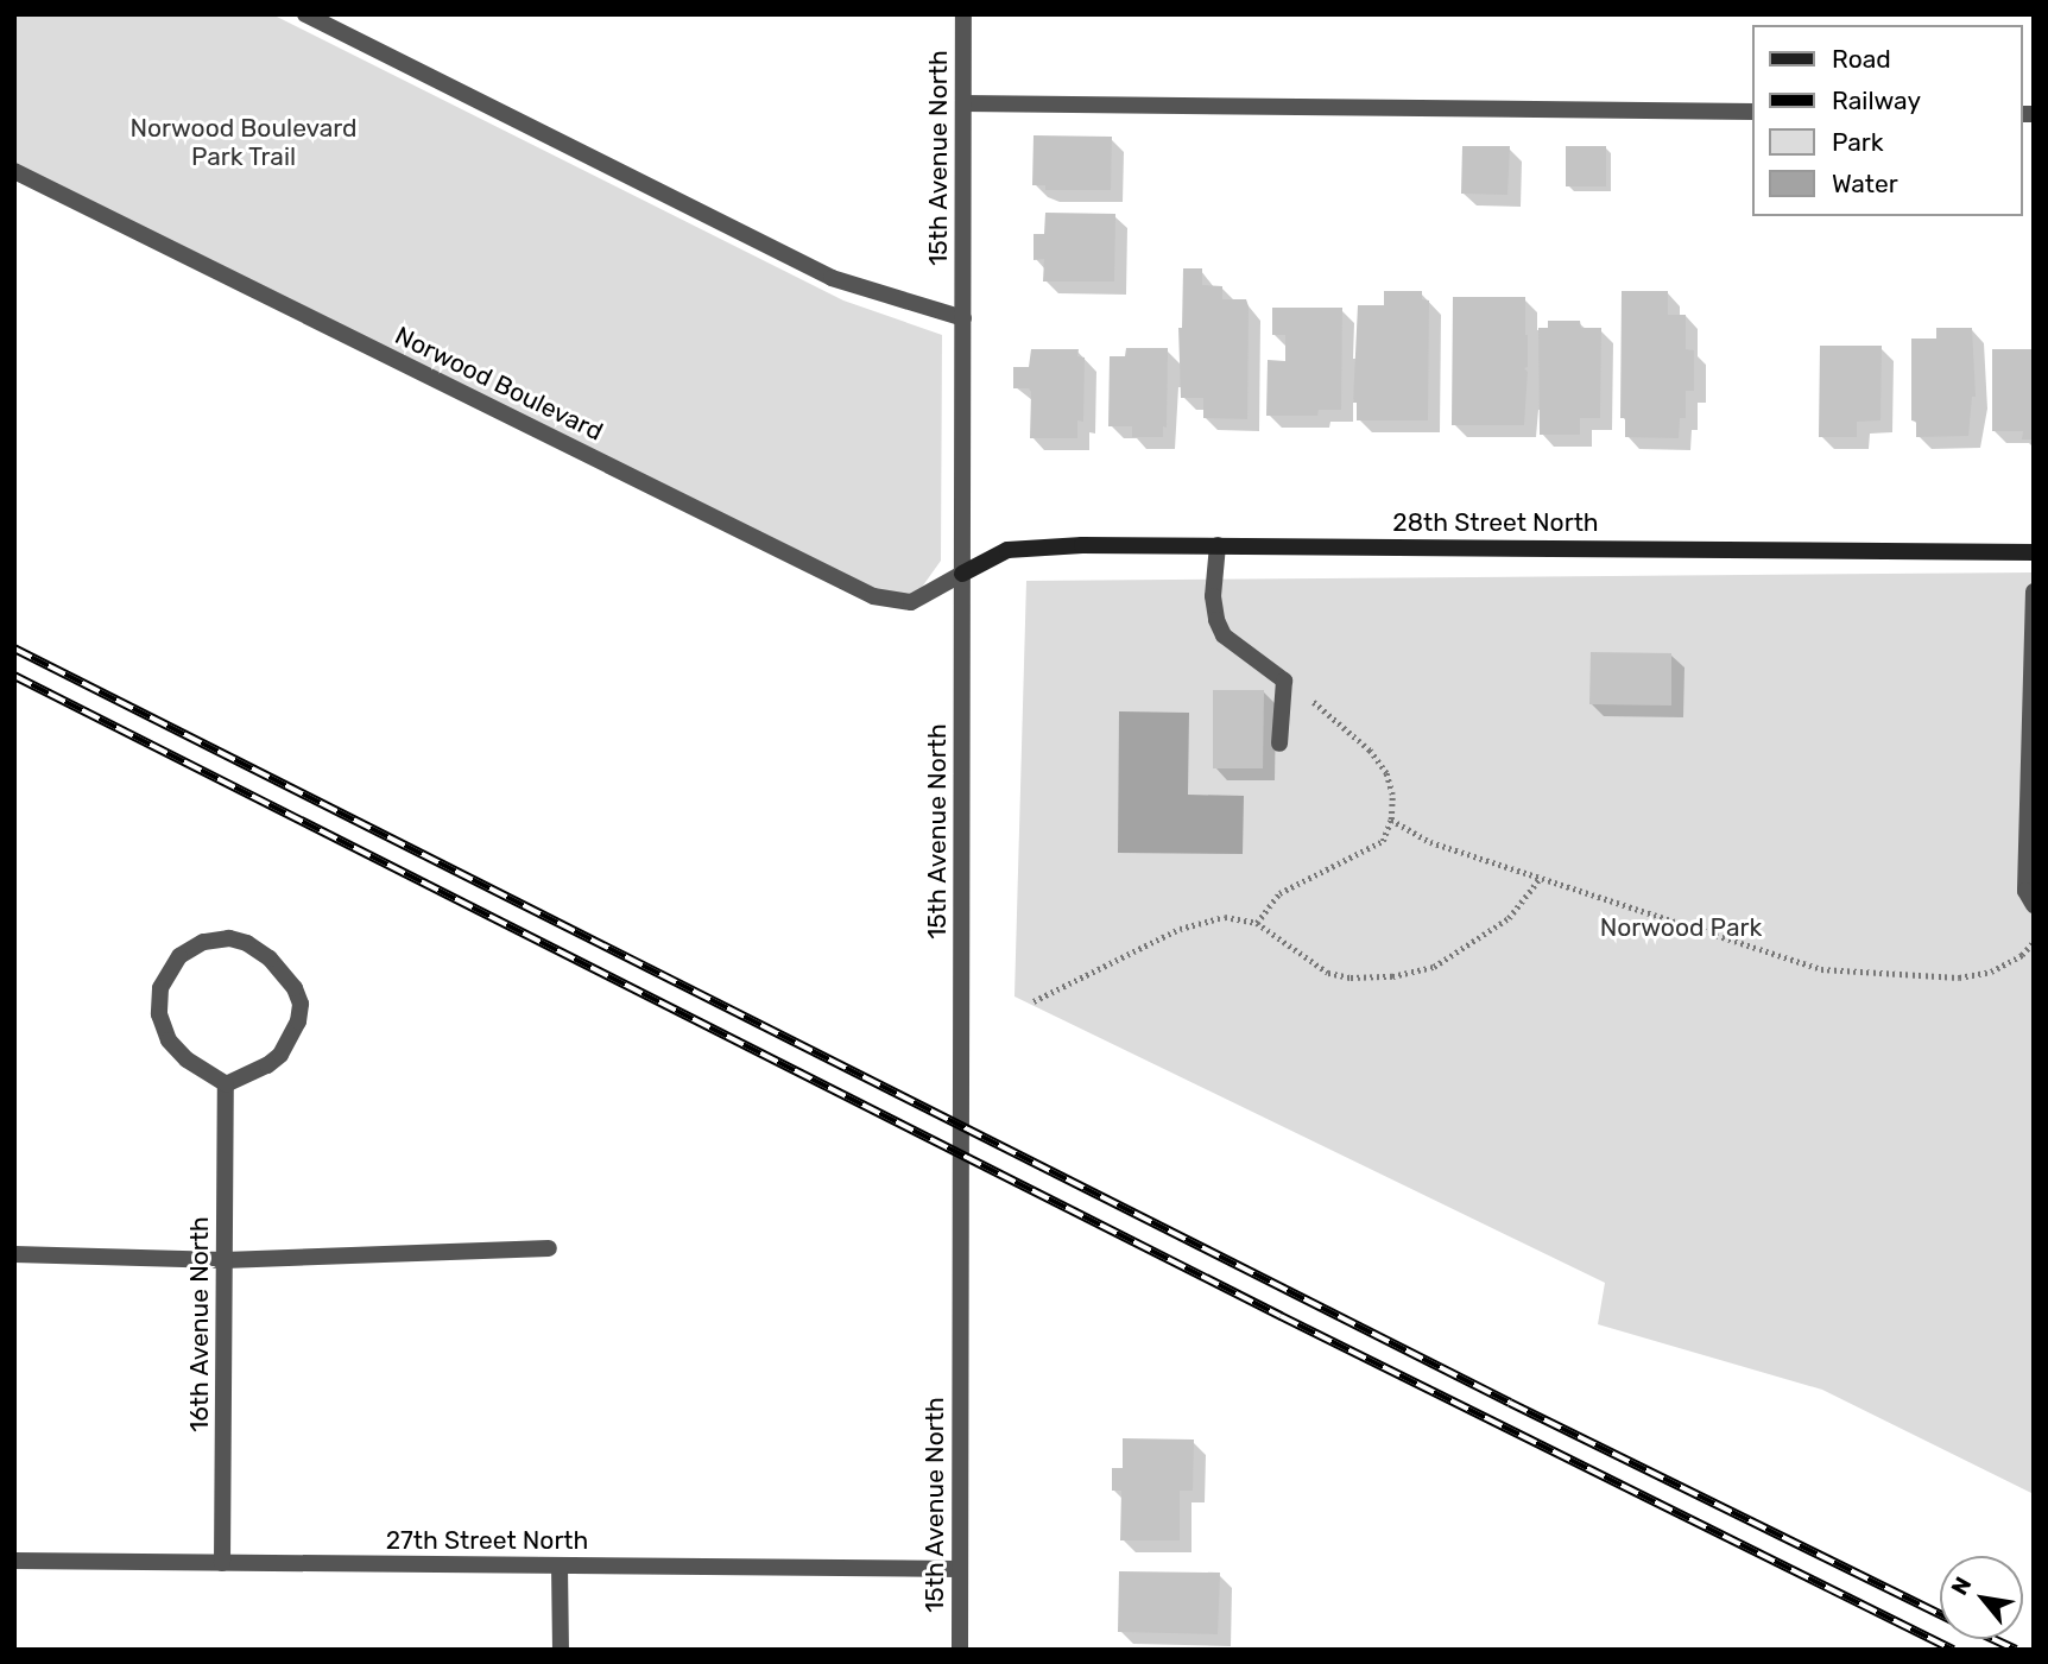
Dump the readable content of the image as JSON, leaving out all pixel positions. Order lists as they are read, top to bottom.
{
  "streets": {
    "street": [
      "15th Avenue North",
      "Norwood Boulevard",
      "28th Street North",
      "16th Avenue North",
      "27th Street North"
    ]
  },
  "crossings": [
    ["15th Avenue North", "Norwood Boulevard"],
    ["15th Avenue North", "28th Street North"],
    ["15th Avenue North", "27th Street North"],
    ["Norwood Boulevard", "28th Street North"],
    ["16th Avenue North", "27th Street North"]
  ],
  "parks": ["Norwood Boulevard Park Trail", "Norwood Park"],
  "legend": [
    "Road",
    "Railway",
    "Park",
    "Water"
  ],
  "north": "top left"
}
